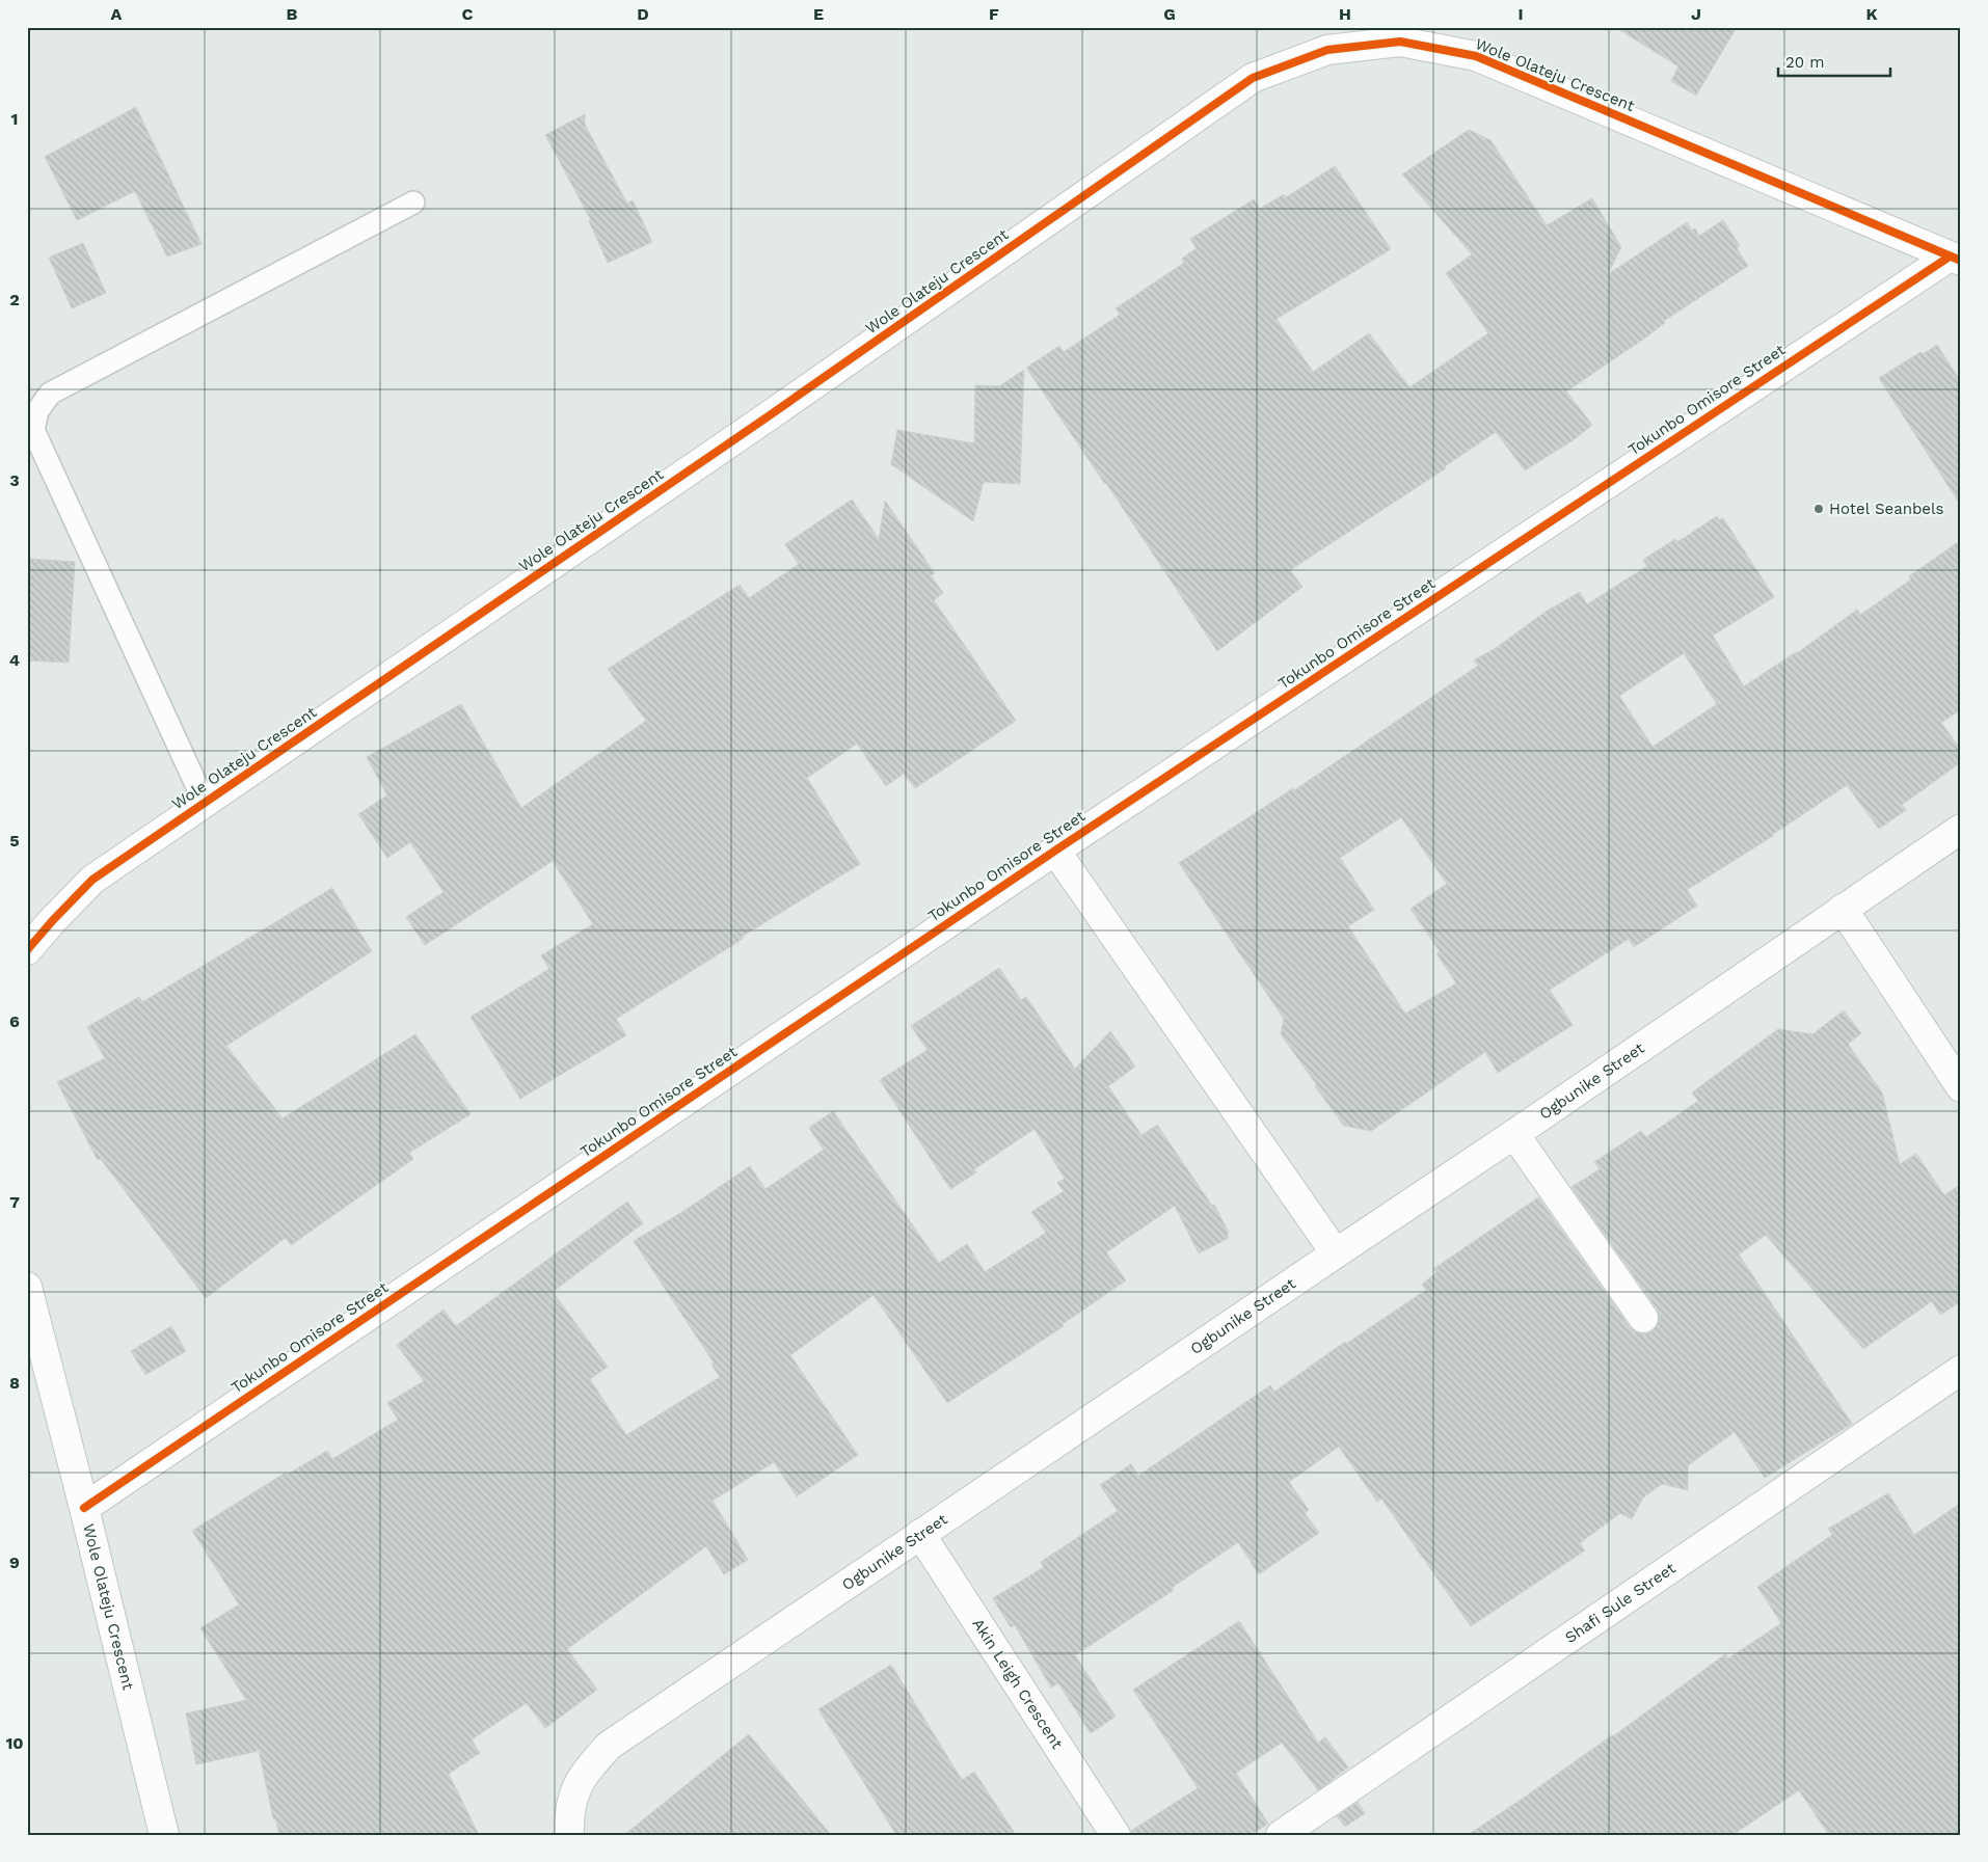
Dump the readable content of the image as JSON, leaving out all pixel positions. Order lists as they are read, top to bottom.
{
  "streets": {
    "street": [
      "Wole Olateju Crescent",
      "Tokunbo Omisore Street",
      "Ogbunike Street",
      "Shafi Sule Street",
      "Akin Leigh Crescent"
    ]
  },
  "crossings": [
    ["Wole Olateju Crescent", "Tokunbo Omisore Street"],
    ["Ogbunike Street", "Akin Leigh Crescent"]
  ],
  "places": ["Hotel Seanbels"],
  "scale_bar": "20 m",
  "grid": {
    "columns": [
      "A",
      "B",
      "C",
      "D",
      "E",
      "F",
      "G",
      "H",
      "I",
      "J",
      "K"
    ],
    "rows": [
      "1",
      "2",
      "3",
      "4",
      "5",
      "6",
      "7",
      "8",
      "9",
      "10"
    ]
  }
}
